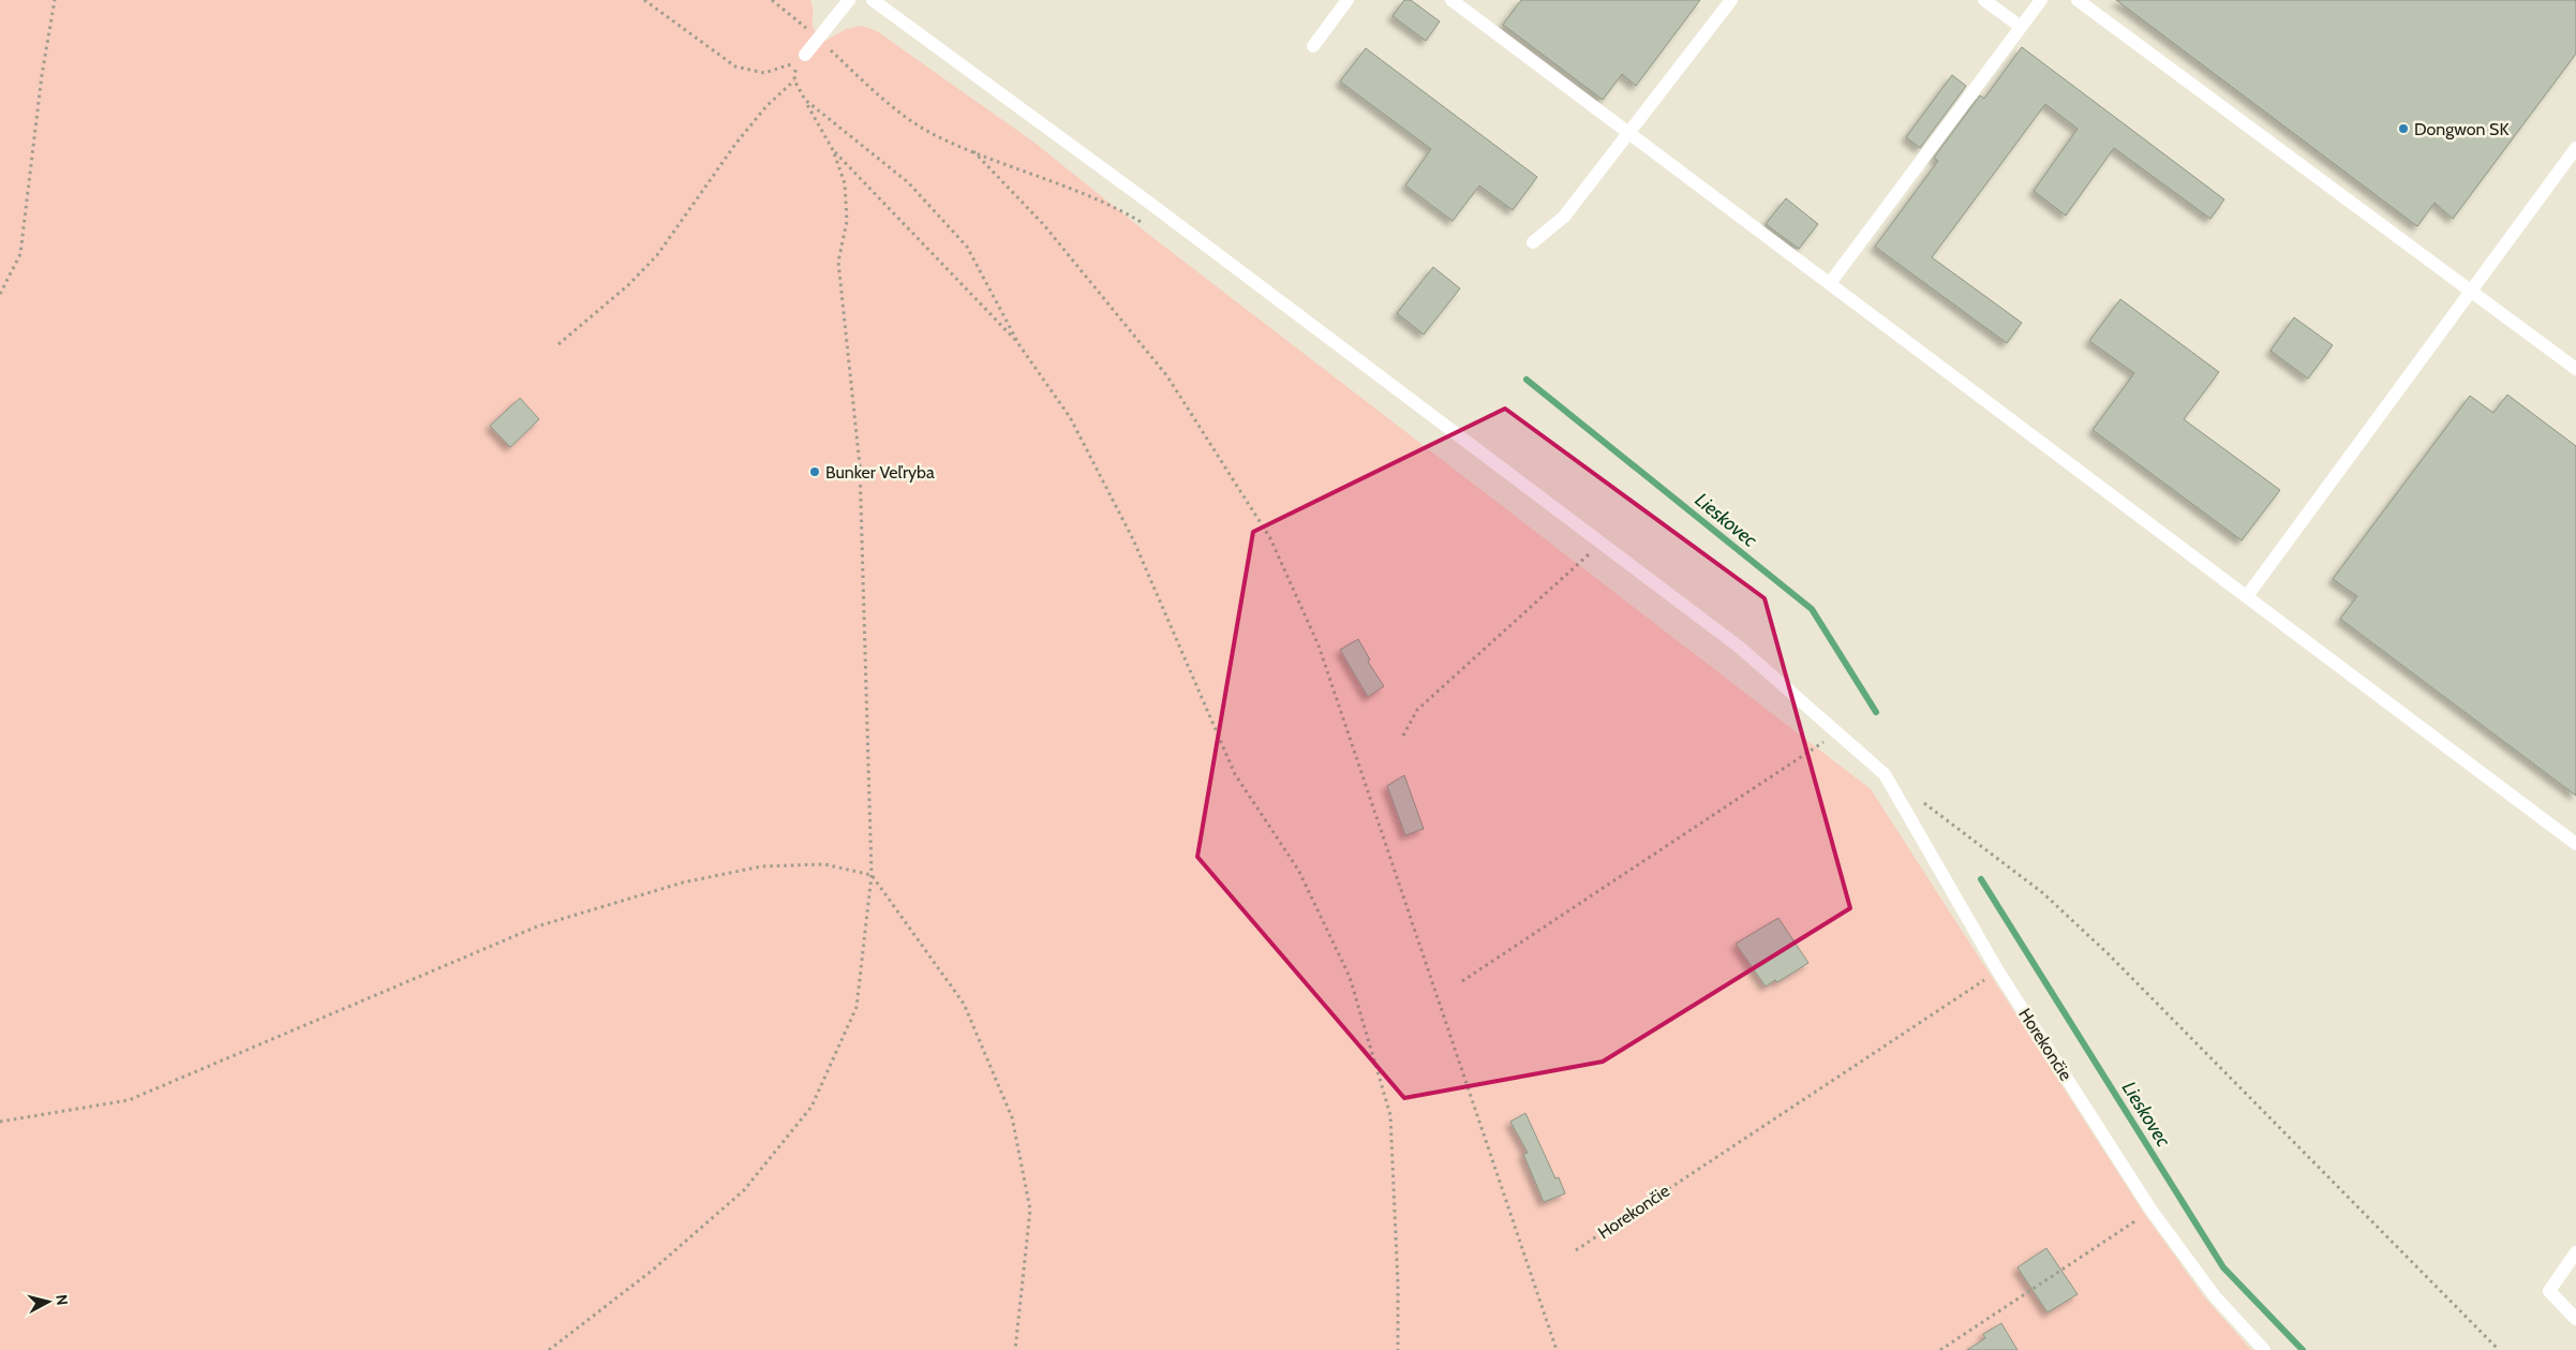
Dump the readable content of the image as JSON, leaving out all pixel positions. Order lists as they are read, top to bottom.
{
  "streets": {
    "lane": ["Horekončie"]
  },
  "water": ["Lieskovec"],
  "places": ["Dongwon SK", "Bunker Veľryba"],
  "north": "right"
}
